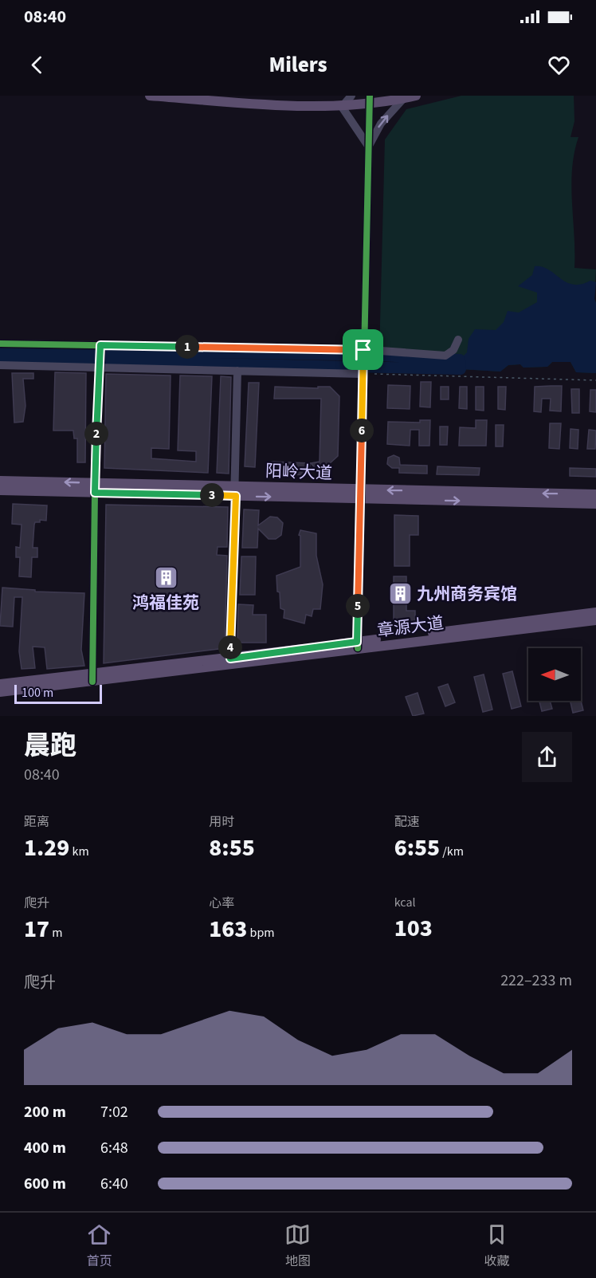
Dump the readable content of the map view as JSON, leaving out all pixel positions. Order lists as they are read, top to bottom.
{
  "streets": {
    "main road": ["阳岭大道", "章源大道"]
  },
  "places": {
    "building": ["鸿福佳苑", "九州商务宾馆"]
  },
  "scale_bar": "100 m",
  "north": "left",
  "page": {
    "status": "08:40",
    "header": "Milers",
    "pins": [
      "1",
      "6",
      "2",
      "3",
      "5",
      "4"
    ],
    "scale": "100 m",
    "heading": ["晨跑", "08:40"],
    "stats": [
      ["距离", "1.29 km"],
      ["用时", "8:55"],
      ["配速", "6:55 /km"],
      ["爬升", "17 m"],
      ["心率", "163 bpm"],
      ["kcal", "103"]
    ],
    "chart": ["爬升", "222–233 m"],
    "list": [
      {
        "name": "200 m",
        "note": "7:02"
      },
      {
        "name": "400 m",
        "note": "6:48"
      },
      {
        "name": "600 m",
        "note": "6:40"
      }
    ],
    "tabs": ["首页", "地图", "收藏"]
  }
}
